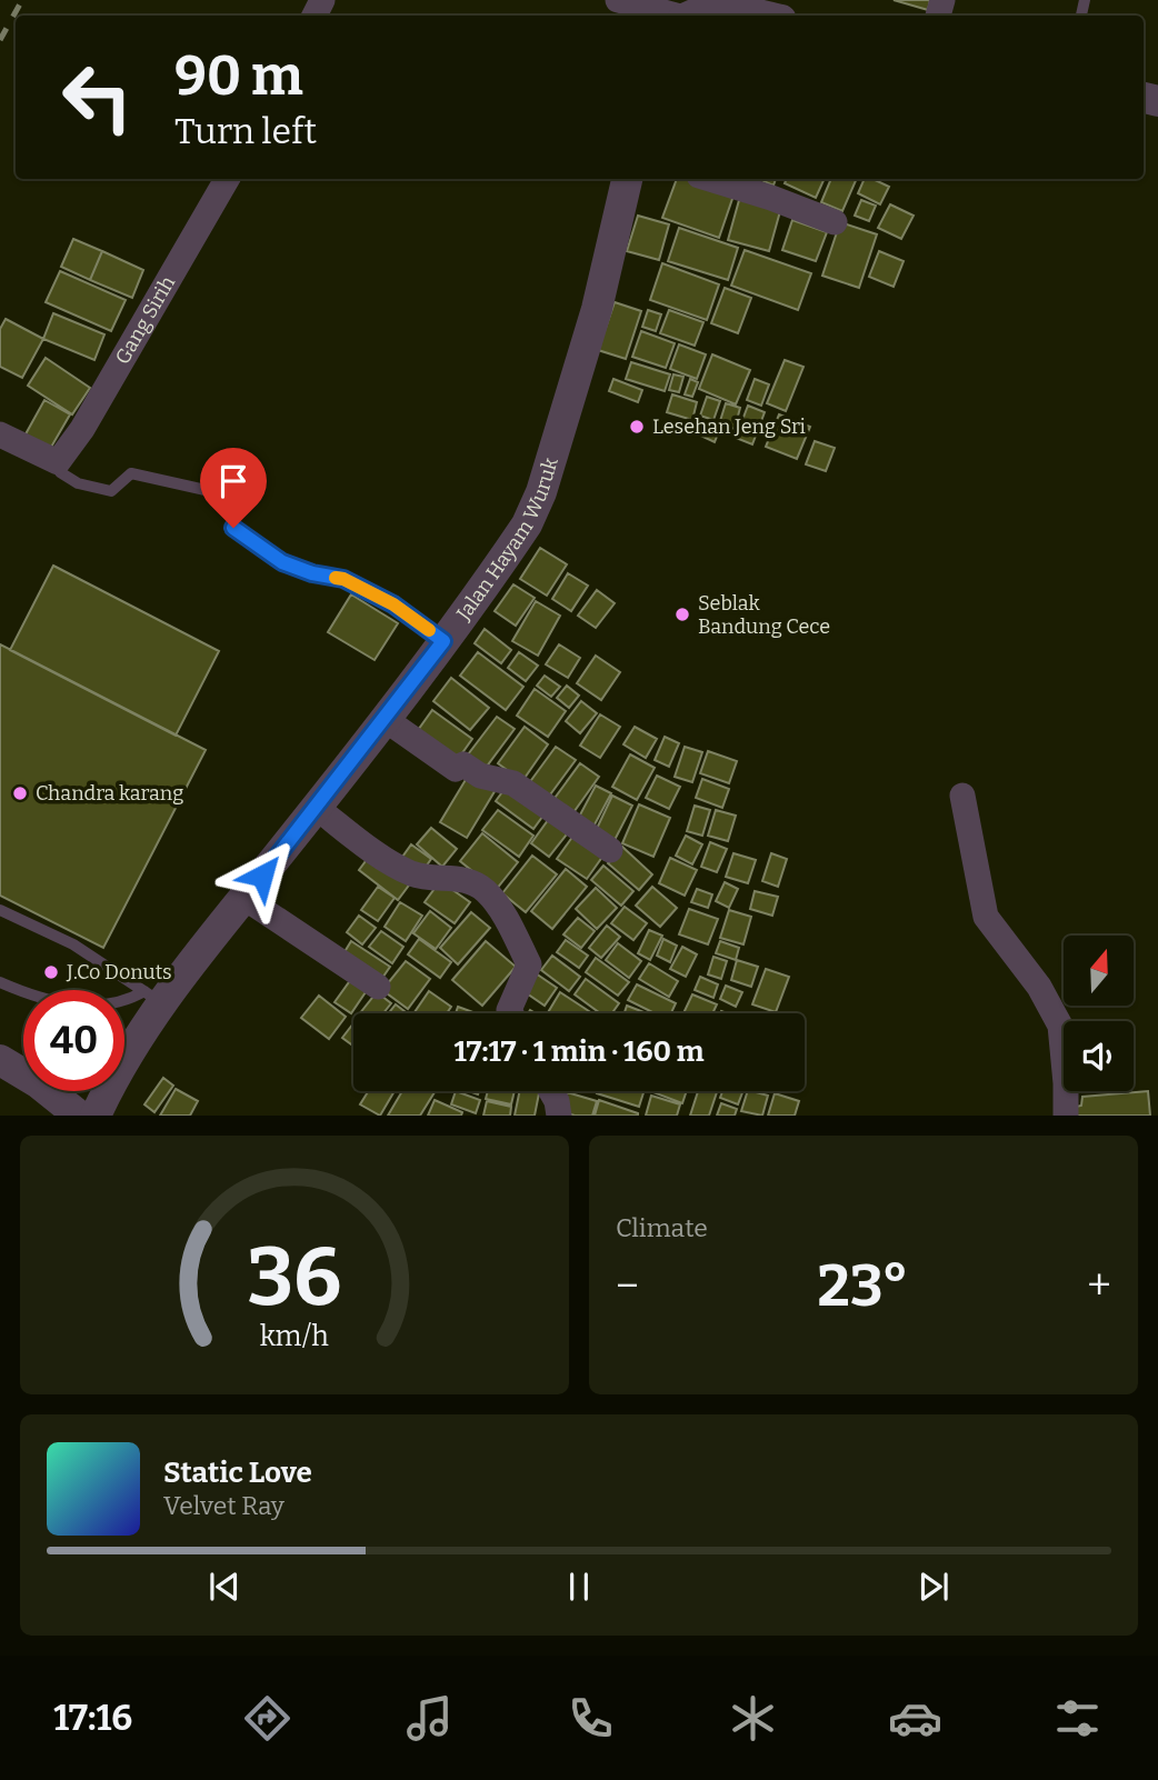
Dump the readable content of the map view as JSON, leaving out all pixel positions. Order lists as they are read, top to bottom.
{
  "streets": {
    "street": ["Gang Sirih", "Jalan Hayam Wuruk"]
  },
  "places": [
    "Lesehan Jeng Sri",
    "Seblak Bandung Cece",
    "Chandra karang",
    "J.Co Donuts"
  ],
  "north": "top",
  "page": {
    "turn": ["90 m", "Turn left"],
    "limit": "40",
    "trip": "17:17 · 1 min · 160 m",
    "tile": "Climate",
    "heat": ["−", "23°", "+"],
    "song": ["Static Love", "Velvet Ray"],
    "tabs": "17:16",
    "gauge": ["36", "km/h"]
  }
}
